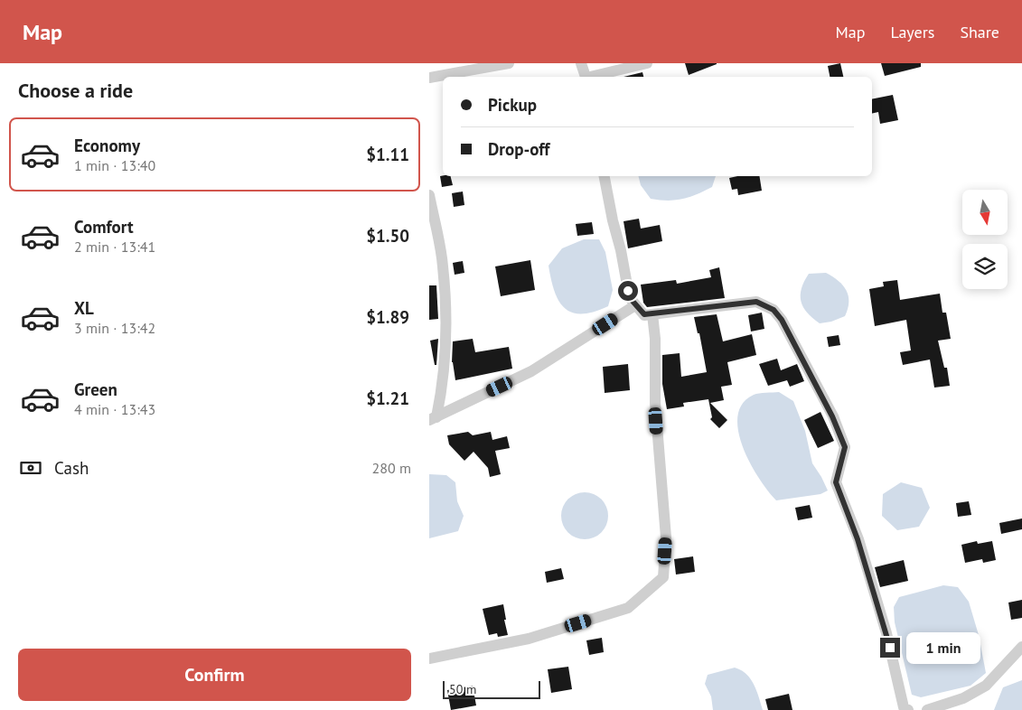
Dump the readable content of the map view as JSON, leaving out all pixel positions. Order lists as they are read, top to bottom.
{
  "scale_bar": "50 m",
  "north": "bottom",
  "page": {
    "header": "Map",
    "nav": ["Map", "Layers", "Share"],
    "heading": "Choose a ride",
    "banner": ["Pickup", "Drop-off"],
    "list": [
      {
        "name": "Economy",
        "note": "1 min · 13:40",
        "value": "$1.11"
      },
      {
        "name": "Comfort",
        "note": "2 min · 13:41",
        "value": "$1.50"
      },
      {
        "name": "XL",
        "note": "3 min · 13:42",
        "value": "$1.89"
      },
      {
        "name": "Green",
        "note": "4 min · 13:43",
        "value": "$1.21"
      }
    ],
    "pay": ["Cash", "280 m"],
    "bubble": "1 min",
    "buttons": "Confirm",
    "scale": "50 m"
  }
}
